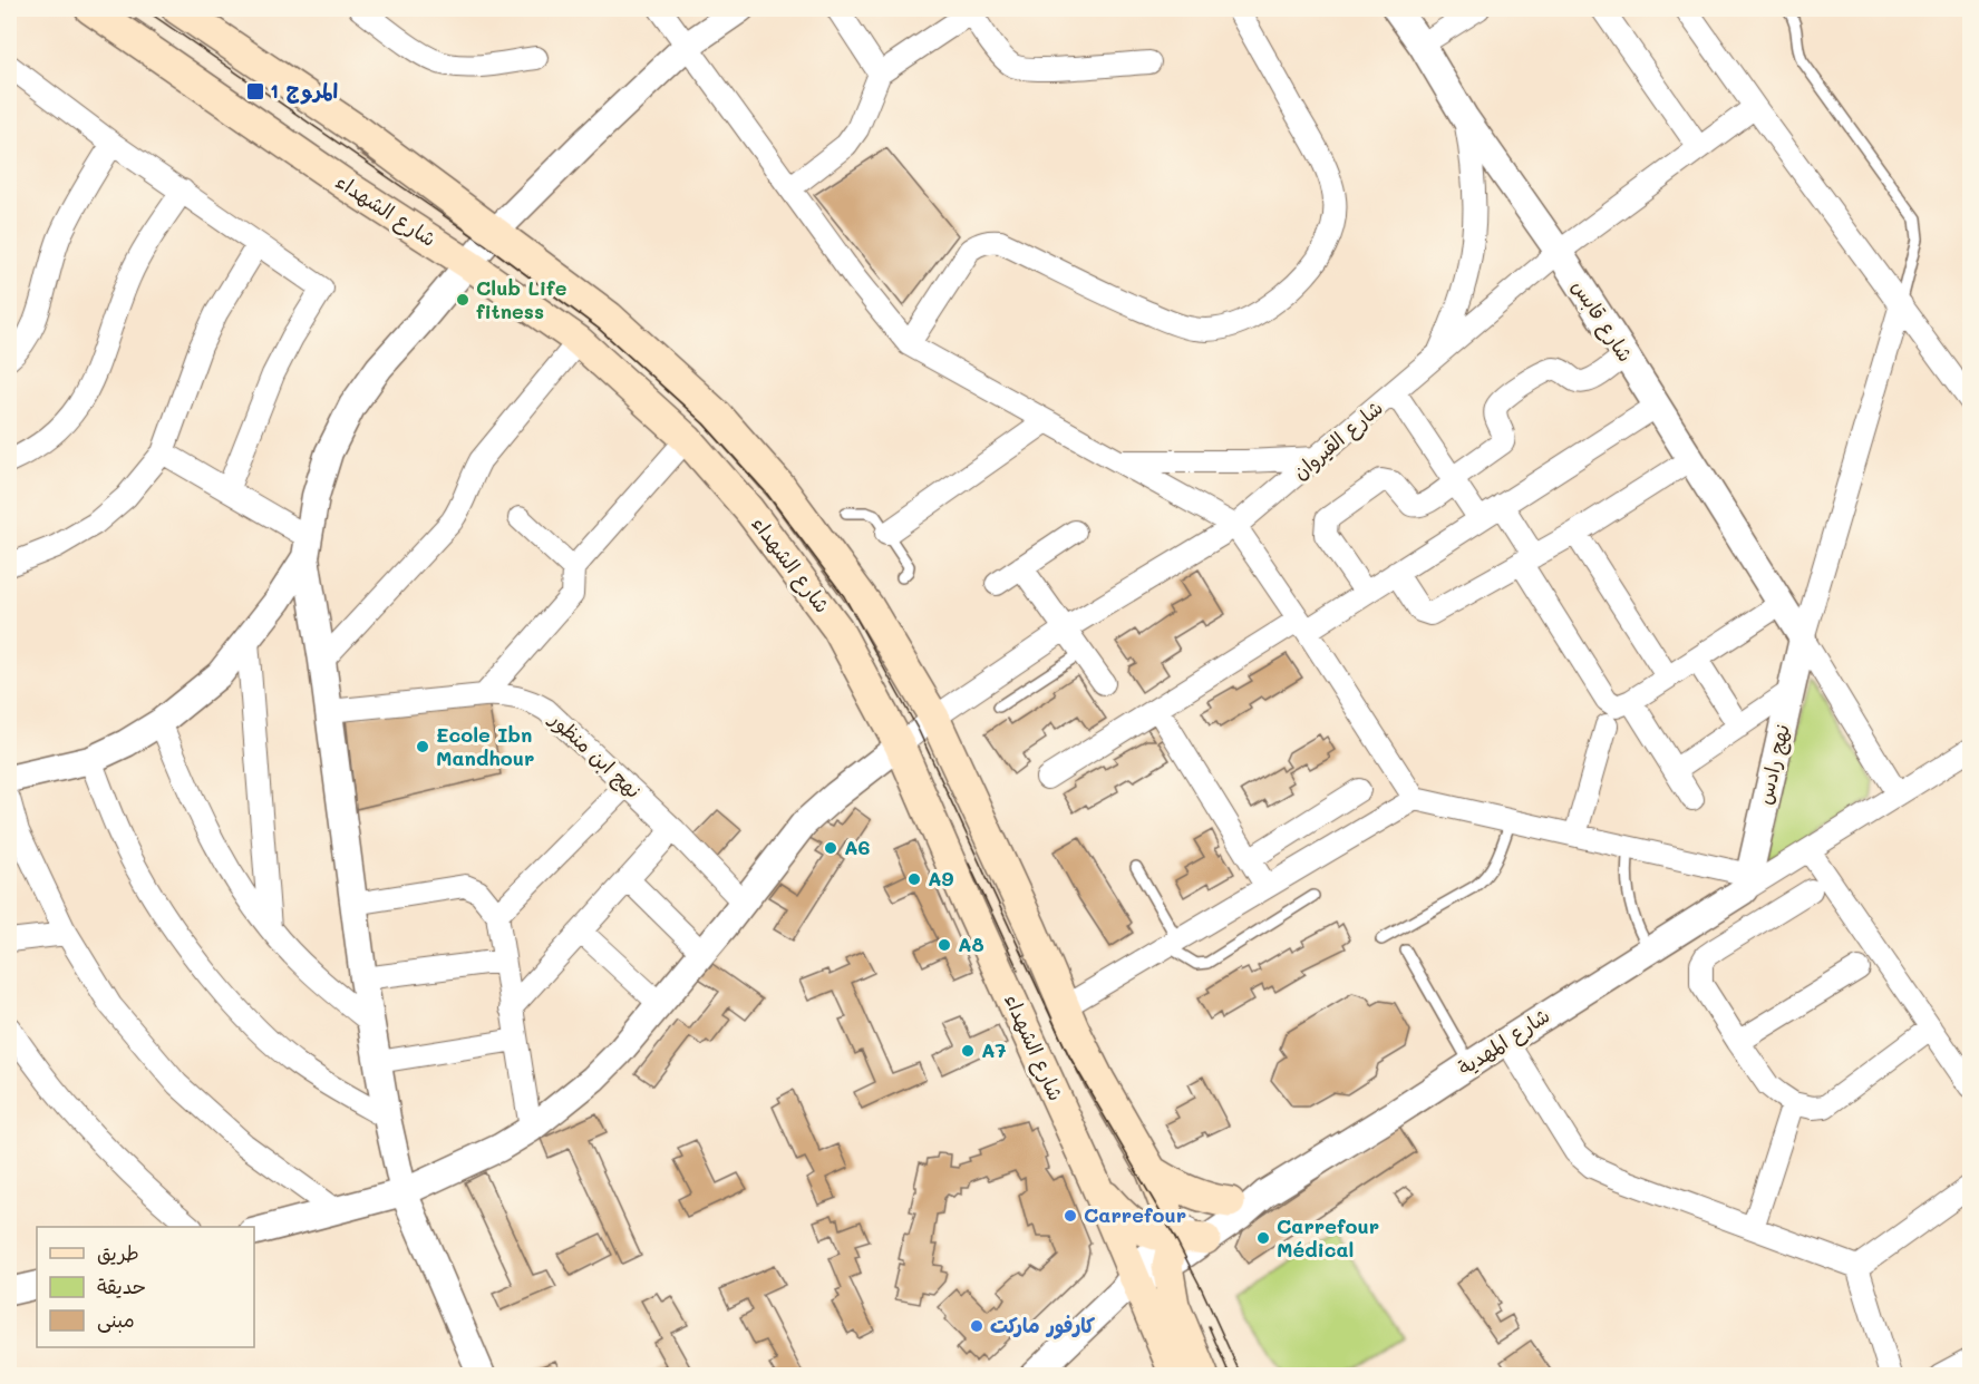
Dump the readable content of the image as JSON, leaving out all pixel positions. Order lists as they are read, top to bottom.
{
  "streets": {
    "main road": ["شارع الشهداء"],
    "street": [
      "شارع قابس",
      "شارع القيروان",
      "نهج ابن منظور",
      "نهج رادس",
      "شارع المهدية"
    ]
  },
  "crossings": [
    ["شارع الشهداء", "شارع القيروان"],
    ["شارع قابس", "شارع القيروان"],
    ["شارع قابس", "نهج رادس"],
    ["نهج رادس", "شارع المهدية"]
  ],
  "places": {
    "transit": ["المروج 1"],
    "other": [
      "Club Life fitness",
      "Ecole Ibn Mandhour",
      "A6",
      "A9",
      "A8",
      "A7",
      "Carrefour",
      "Carrefour Médical",
      "كارفور ماركت"
    ]
  },
  "legend": ["طريق", "حديقة", "مبنى"]
}
